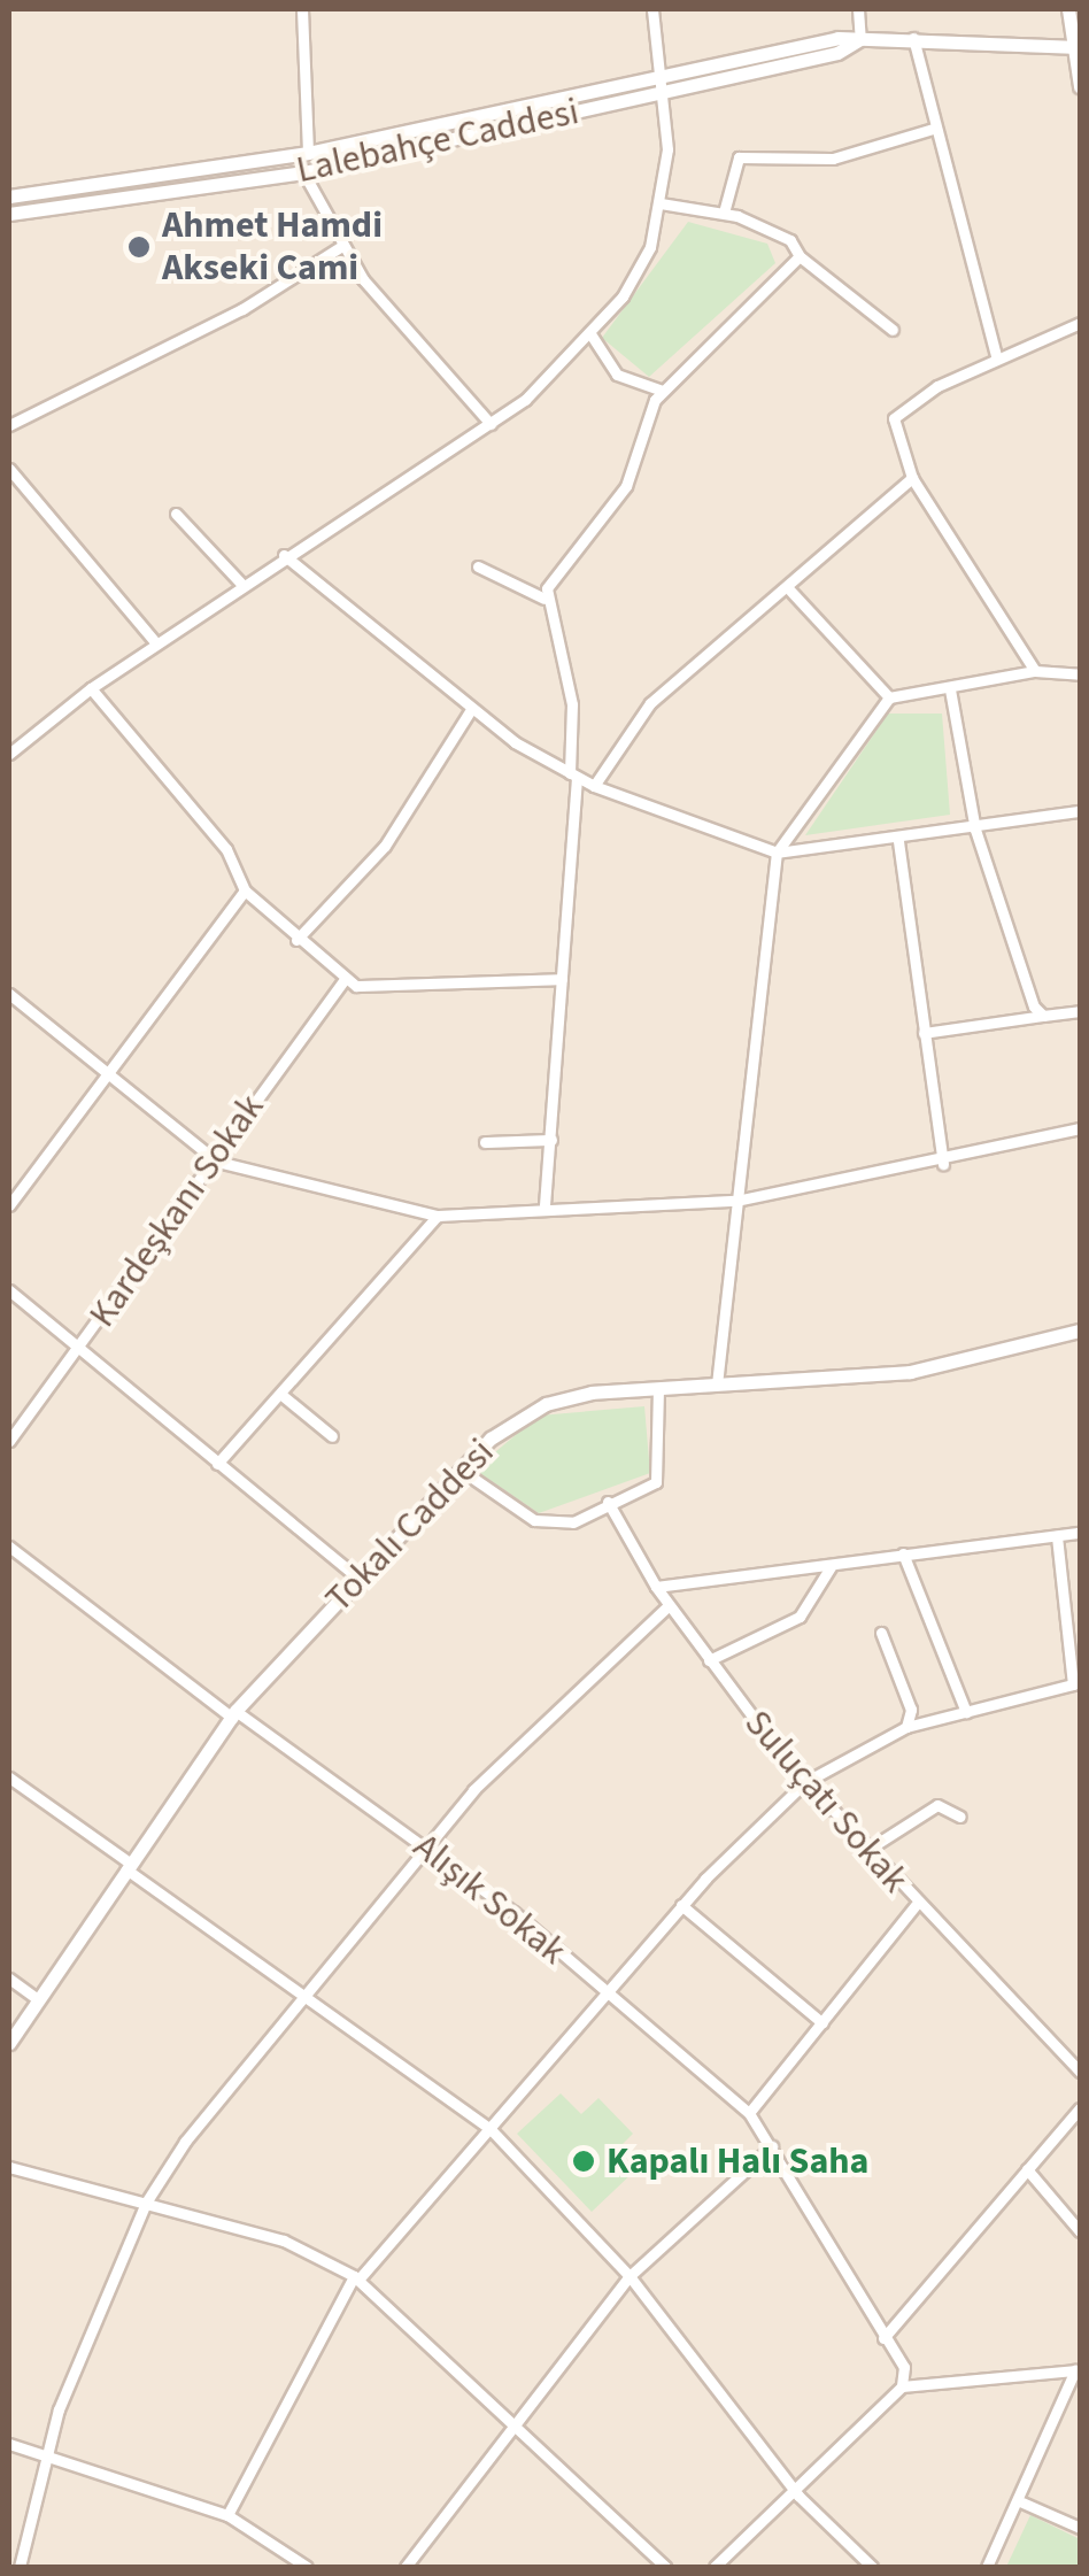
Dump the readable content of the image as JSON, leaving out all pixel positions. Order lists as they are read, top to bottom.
{
  "streets": {
    "street": [
      "Lalebahçe Caddesi",
      "Kardeşkanı Sokak",
      "Tokalı Caddesi",
      "Suluçatı Sokak",
      "Alışık Sokak"
    ]
  },
  "crossings": [
    ["Tokalı Caddesi", "Alışık Sokak"]
  ],
  "places": ["Ahmet Hamdi Akseki Cami", "Kapalı Halı Saha"]
}
